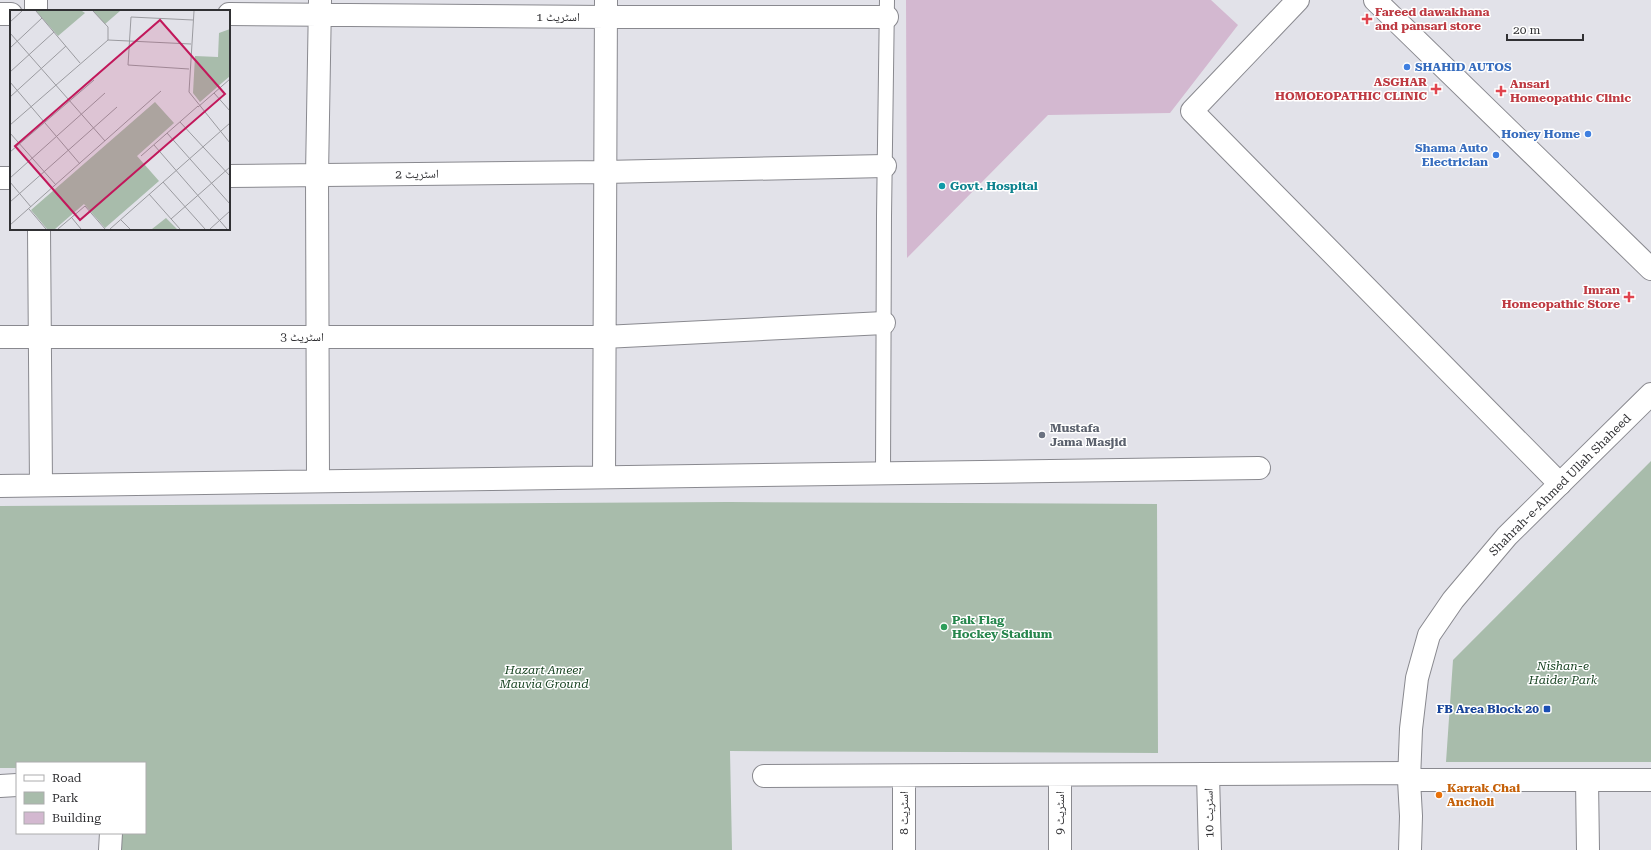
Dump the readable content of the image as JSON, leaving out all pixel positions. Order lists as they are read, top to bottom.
{
  "streets": {
    "street": [
      "اسٹریٹ 1",
      "اسٹریٹ 2",
      "اسٹریٹ 3",
      "Shahrah-e-Ahmed Ullah Shaheed",
      "اسٹریٹ 8",
      "اسٹریٹ 9",
      "اسٹریٹ 10"
    ]
  },
  "parks": ["Nishan-e Haider Park", "Hazart Ameer Mauvia Ground"],
  "places": {
    "health": [
      "Fareed dawakhana and pansari store",
      "ASGHAR HOMOEOPATHIC CLINIC",
      "Ansari Homeopathic Clinic",
      "Imran Homeopathic Store"
    ],
    "other": [
      "SHAHID AUTOS",
      "Honey Home",
      "Shama Auto Electrician",
      "Govt. Hospital",
      "Mustafa Jama Masjid",
      "Pak Flag Hockey Stadium",
      "Karrak Chai Ancholi"
    ],
    "transit": ["FB Area Block 20"]
  },
  "legend": ["Road", "Park", "Building"],
  "scale_bar": "20 m"
}
